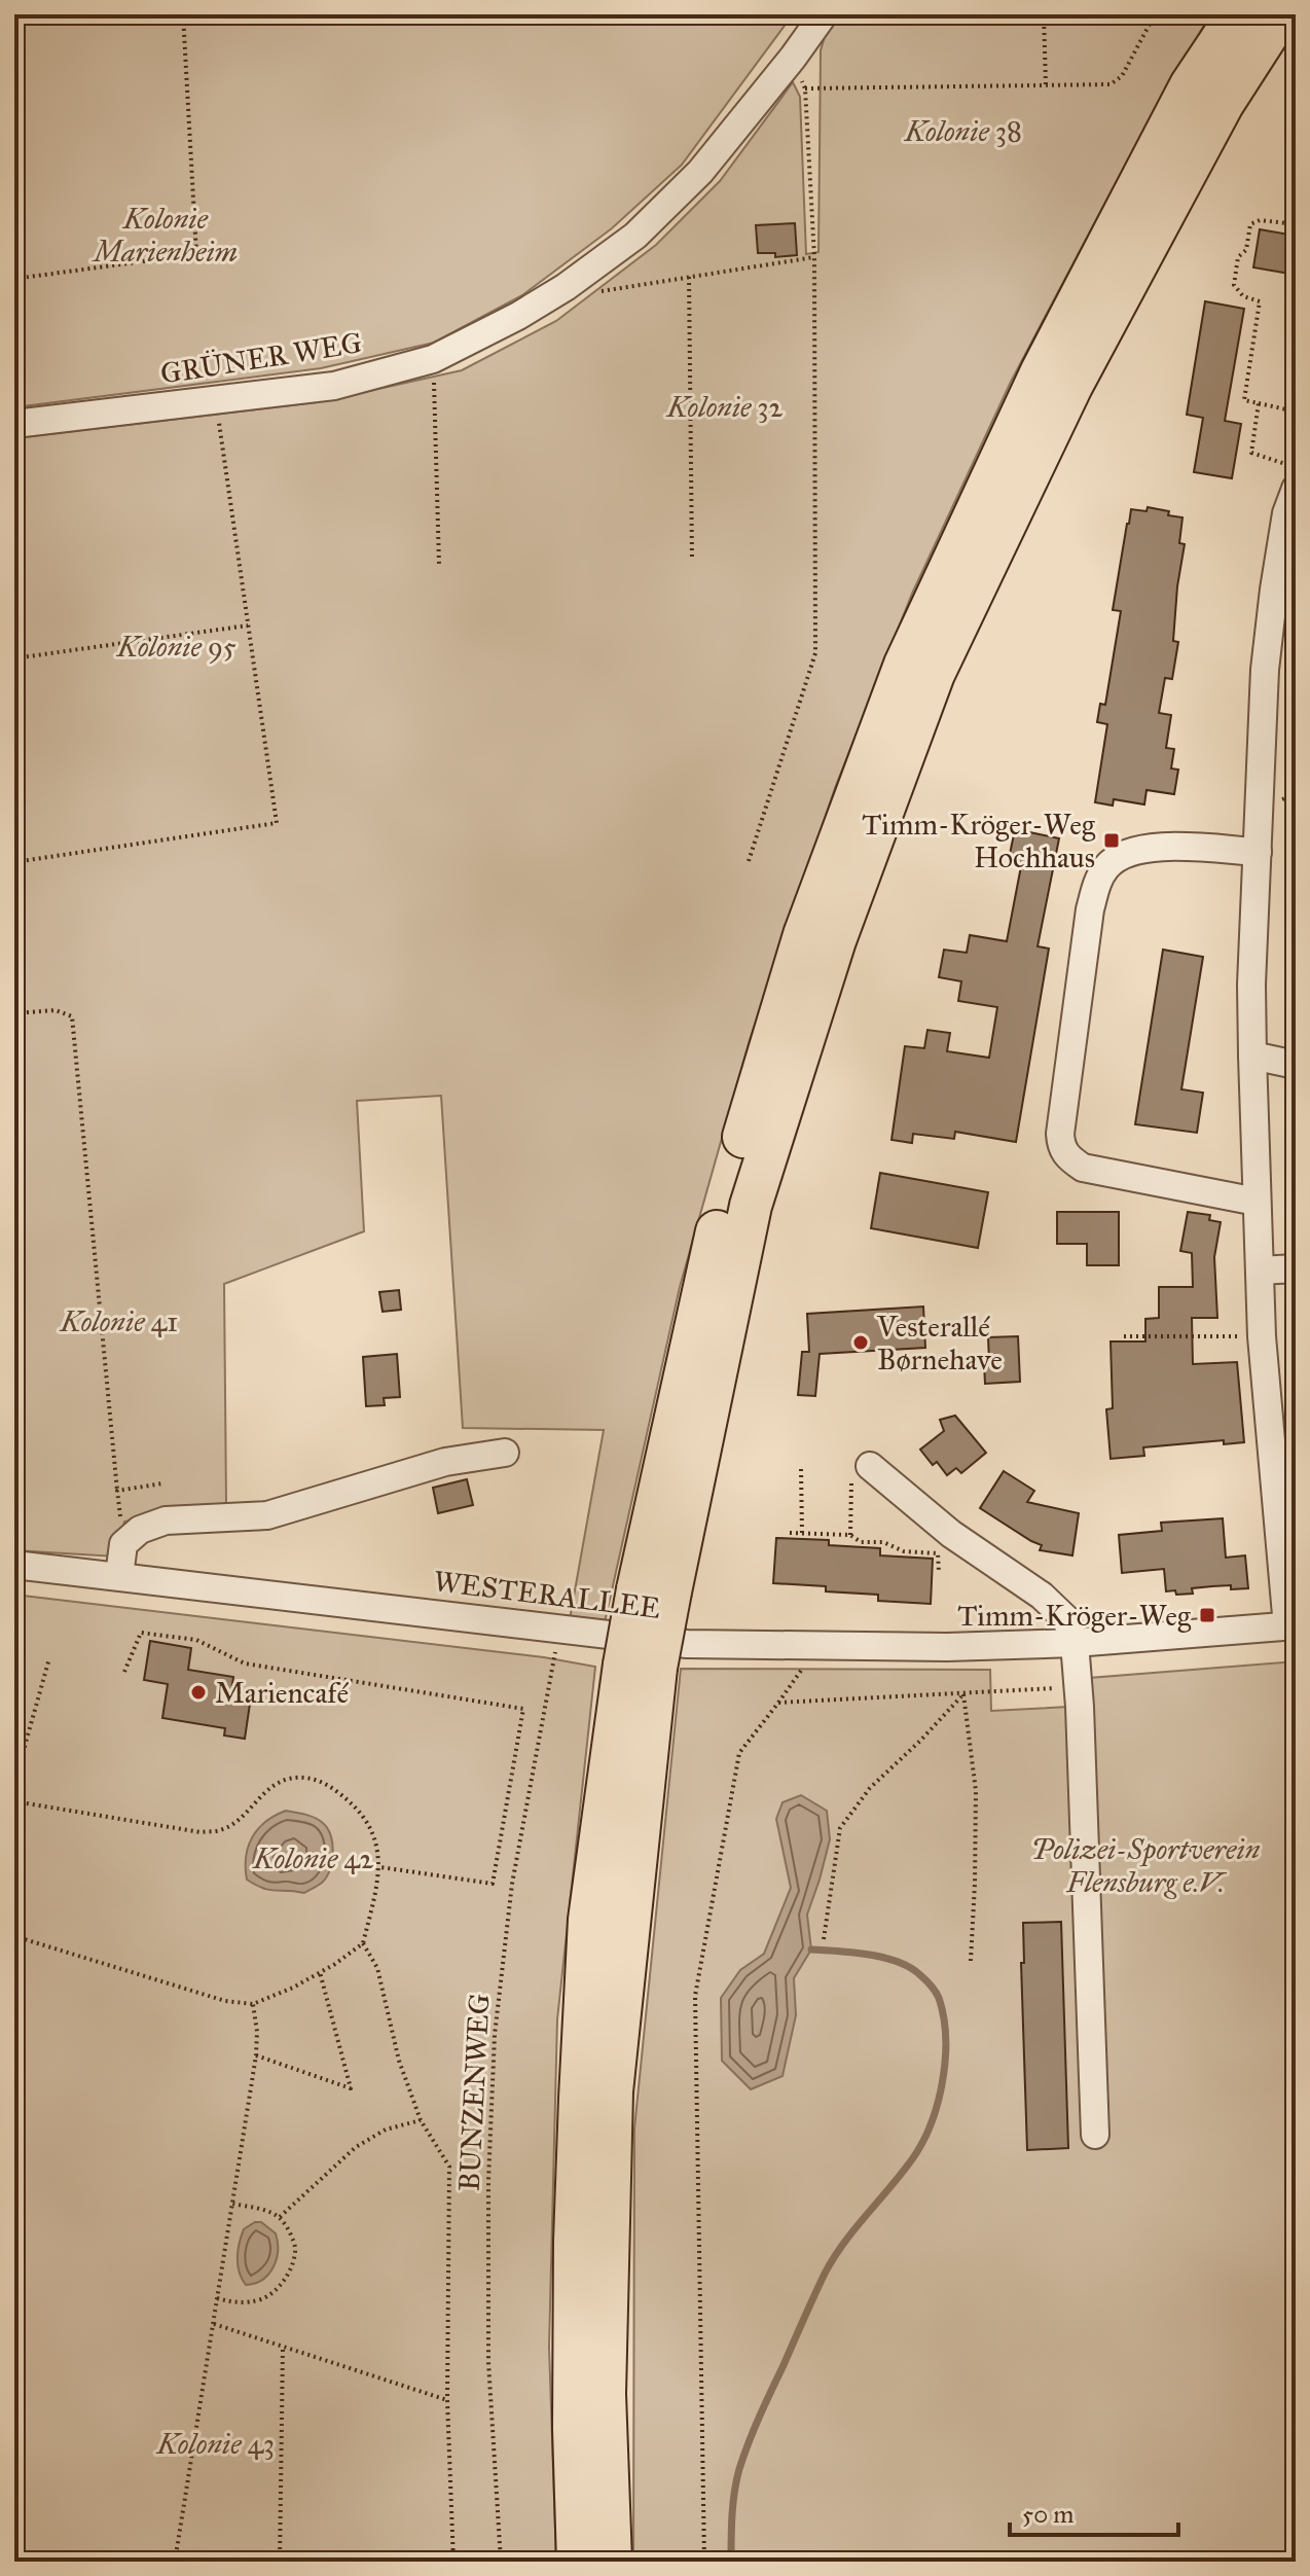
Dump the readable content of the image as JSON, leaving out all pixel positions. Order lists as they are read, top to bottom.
{
  "streets": {
    "street": ["GRÜNER WEG", "WESTERALLEE"],
    "path": ["BUNZENWEG"]
  },
  "crossings": [
    ["WESTERALLEE", "BUNZENWEG"]
  ],
  "parks": [
    "Kolonie 38",
    "Kolonie Marienheim",
    "Kolonie 32",
    "Kolonie 95",
    "Kolonie 41",
    "Polizei-Sportverein Flensburg e.V.",
    "Kolonie 42",
    "Kolonie 43"
  ],
  "places": {
    "transit": ["Timm-Kröger-Weg Hochhaus", "Timm-Kröger-Weg"],
    "other": ["Vesterallé Børnehave", "Mariencafé"]
  },
  "scale_bar": "50 m"
}
